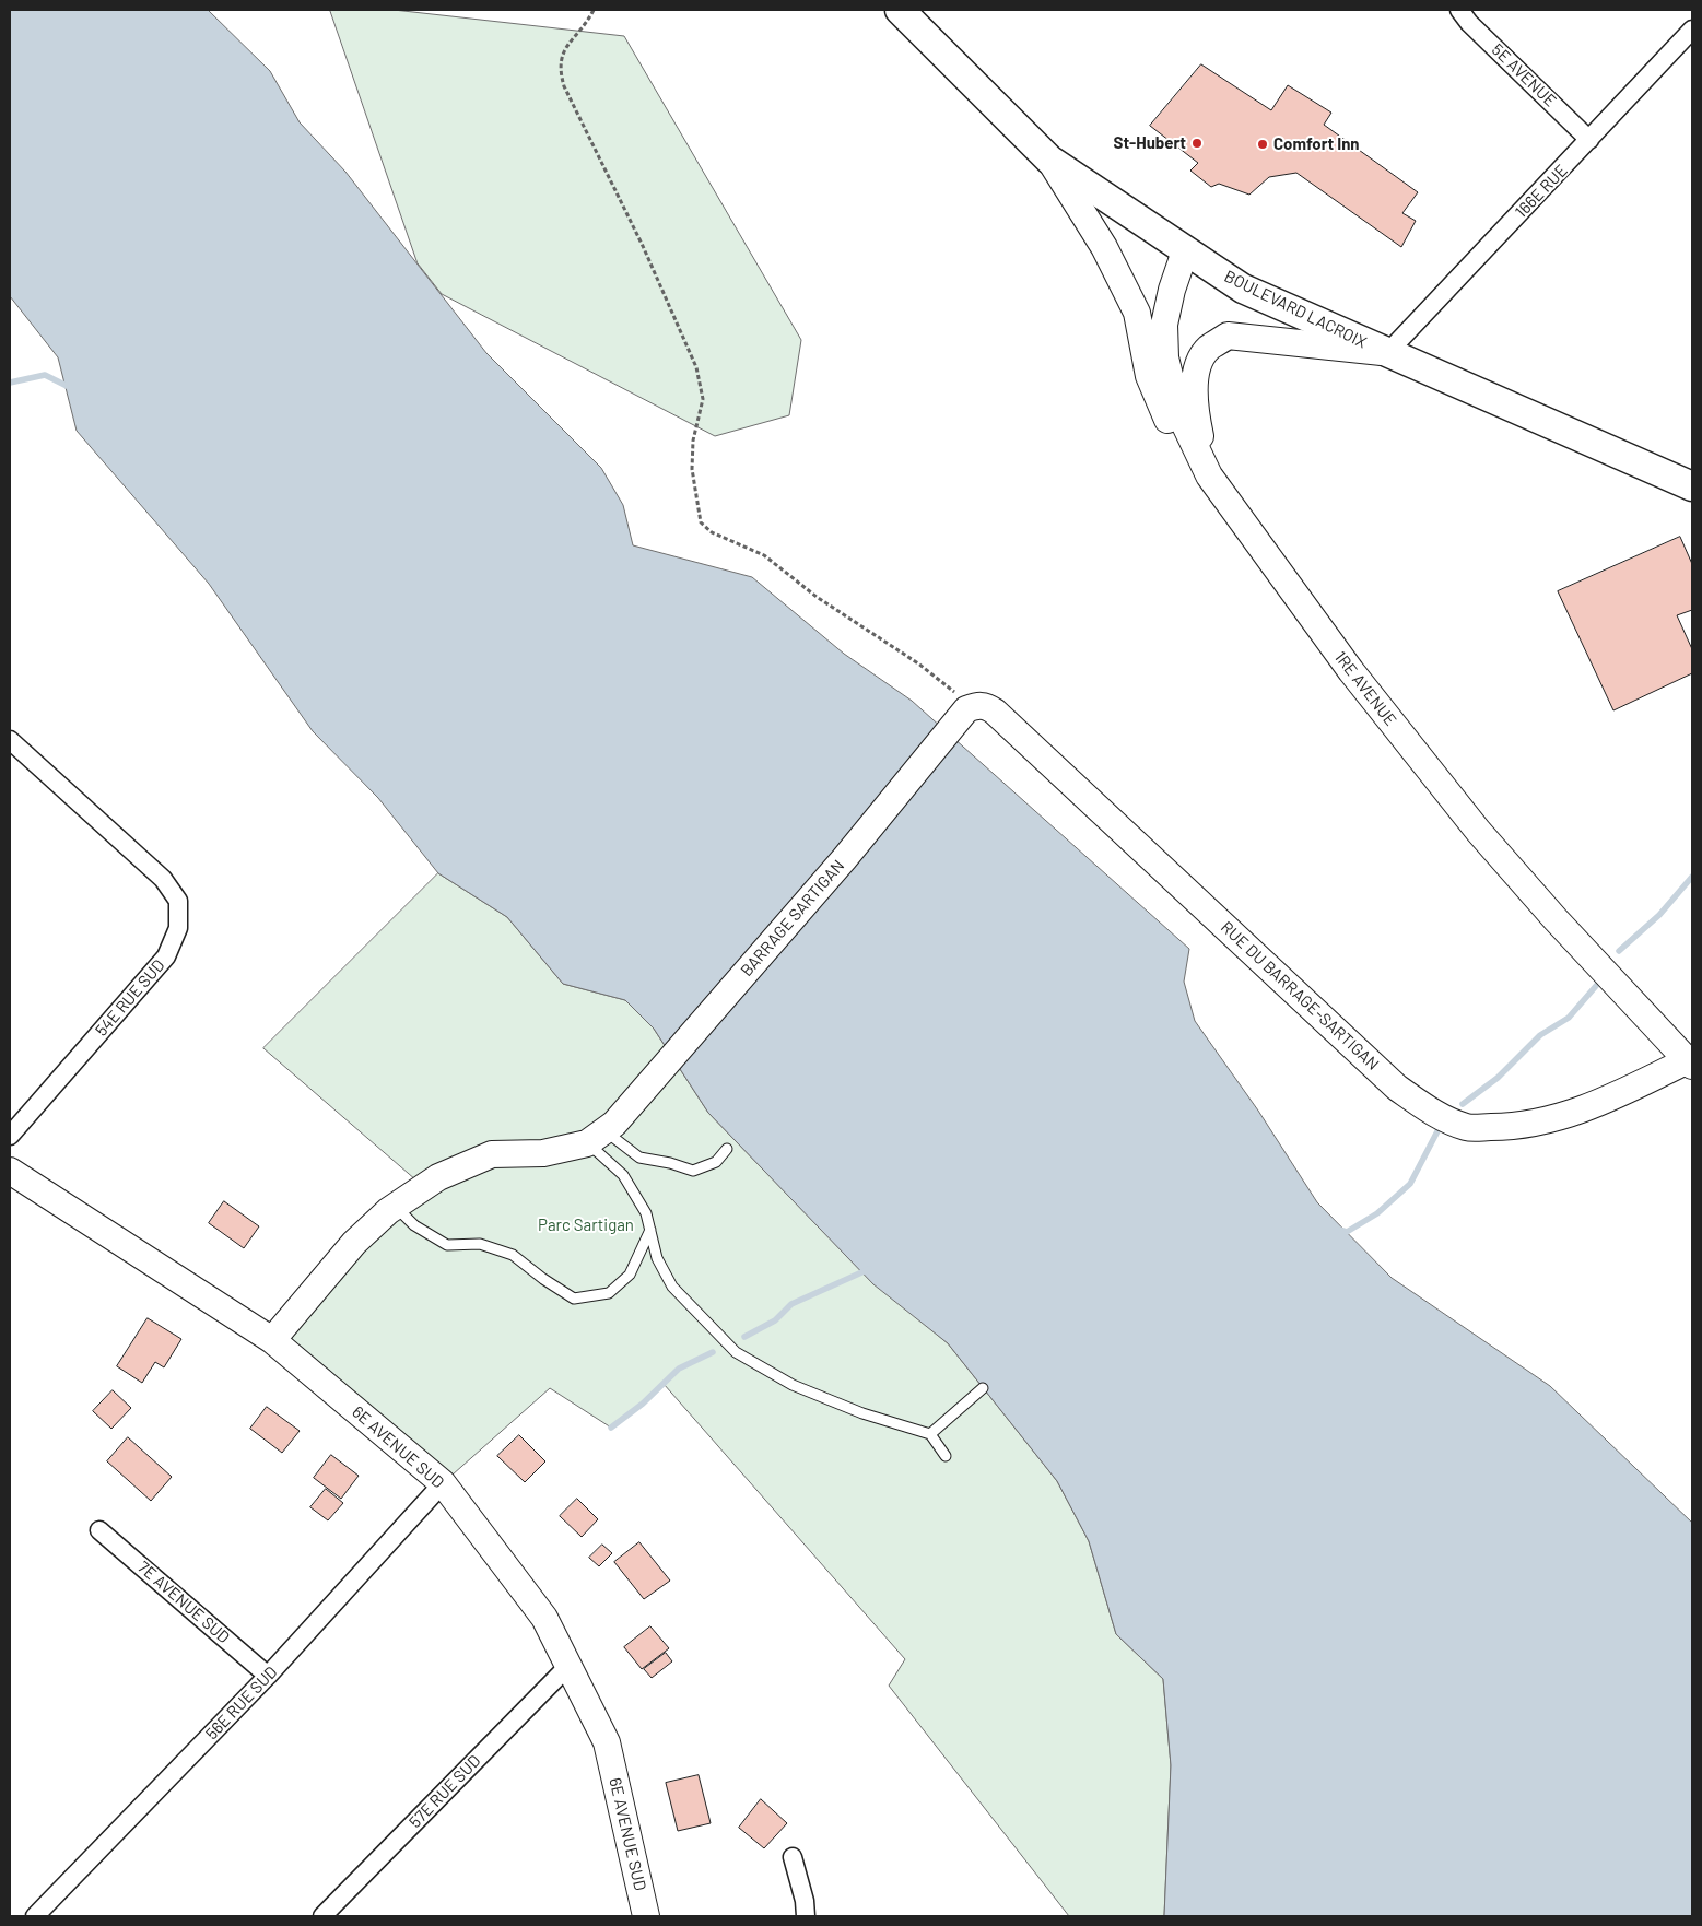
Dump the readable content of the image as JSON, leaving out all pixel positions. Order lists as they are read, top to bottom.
{
  "streets": {
    "main road": [
      "BOULEVARD LACROIX",
      "1RE AVENUE",
      "BARRAGE SARTIGAN",
      "RUE DU BARRAGE-SARTIGAN",
      "6E AVENUE SUD"
    ],
    "street": [
      "5E AVENUE",
      "166E RUE",
      "54E RUE SUD",
      "7E AVENUE SUD",
      "56E RUE SUD",
      "57E RUE SUD"
    ]
  },
  "crossings": [
    ["5E AVENUE", "166E RUE"],
    ["166E RUE", "BOULEVARD LACROIX"],
    ["BOULEVARD LACROIX", "1RE AVENUE"],
    ["1RE AVENUE", "RUE DU BARRAGE-SARTIGAN"],
    ["BARRAGE SARTIGAN", "RUE DU BARRAGE-SARTIGAN"],
    ["6E AVENUE SUD", "56E RUE SUD"],
    ["6E AVENUE SUD", "57E RUE SUD"],
    ["7E AVENUE SUD", "56E RUE SUD"]
  ],
  "parks": ["Parc Sartigan"],
  "places": ["St-Hubert", "Comfort Inn"]
}
